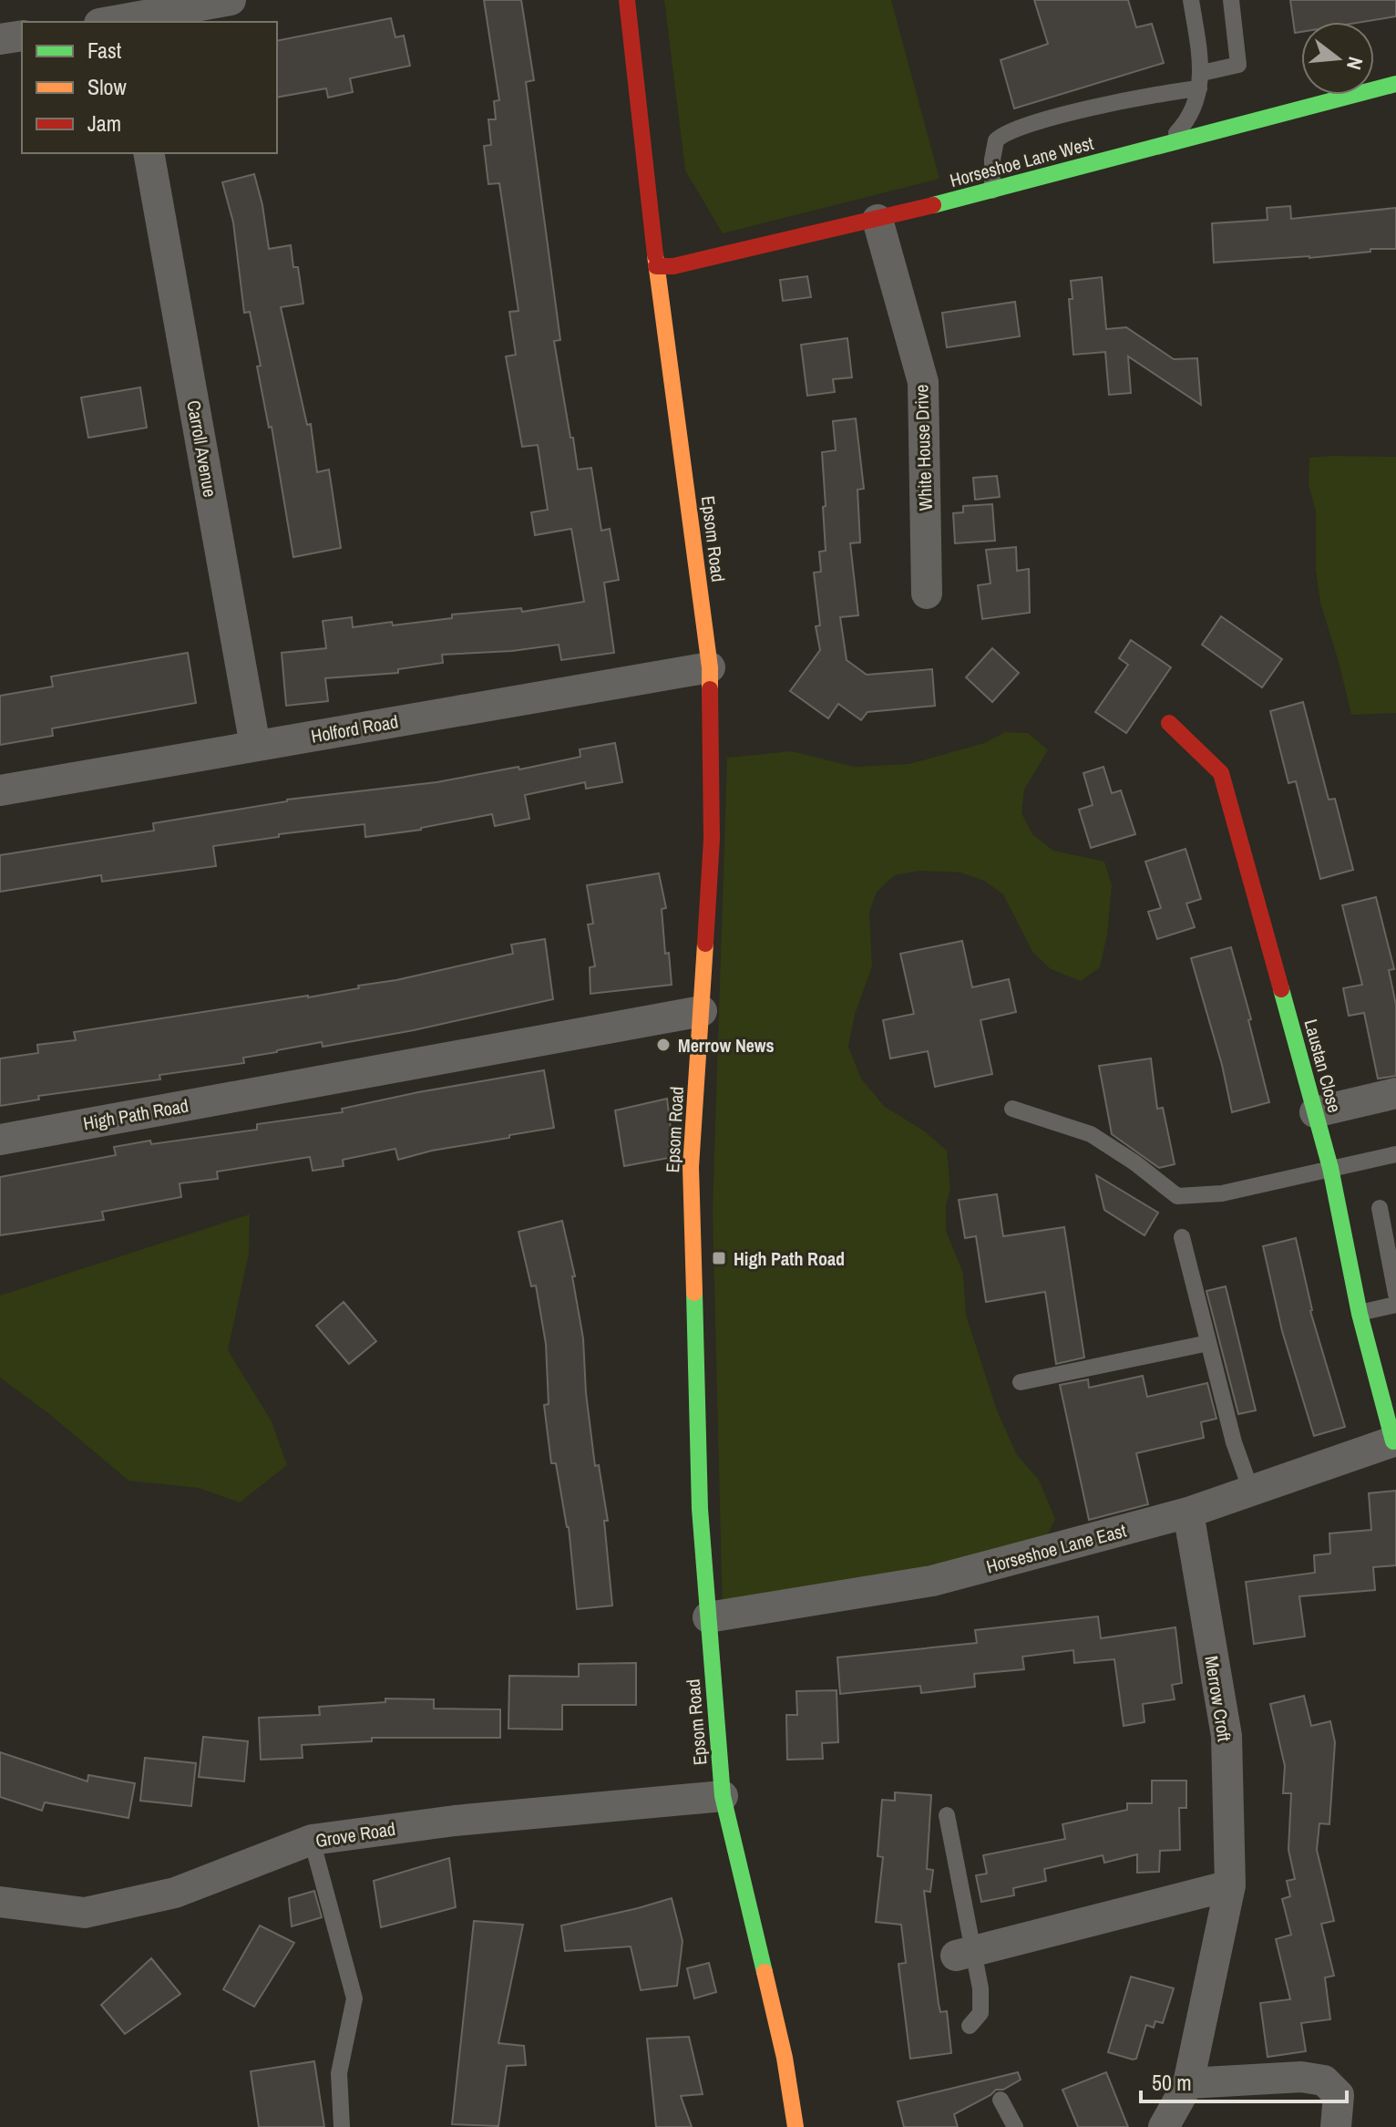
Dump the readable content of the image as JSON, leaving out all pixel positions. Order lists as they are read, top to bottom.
{
  "streets": {
    "main road": ["Horseshoe Lane West", "Epsom Road", "Laustan Close"],
    "street": [
      "White House Drive",
      "Carroll Avenue",
      "Holford Road",
      "High Path Road",
      "Horseshoe Lane East",
      "Merrow Croft",
      "Grove Road"
    ]
  },
  "crossings": [
    ["Horseshoe Lane West", "White House Drive"],
    ["Horseshoe Lane West", "Epsom Road"],
    ["Carroll Avenue", "Holford Road"],
    ["Epsom Road", "Holford Road"],
    ["Epsom Road", "High Path Road"],
    ["Epsom Road", "Horseshoe Lane East"],
    ["Epsom Road", "Grove Road"],
    ["Laustan Close", "Horseshoe Lane East"],
    ["Horseshoe Lane East", "Merrow Croft"]
  ],
  "places": {
    "other": ["Merrow News"],
    "transit": ["High Path Road"]
  },
  "legend": ["Fast", "Slow", "Jam"],
  "scale_bar": "50 m",
  "north": "right"
}
